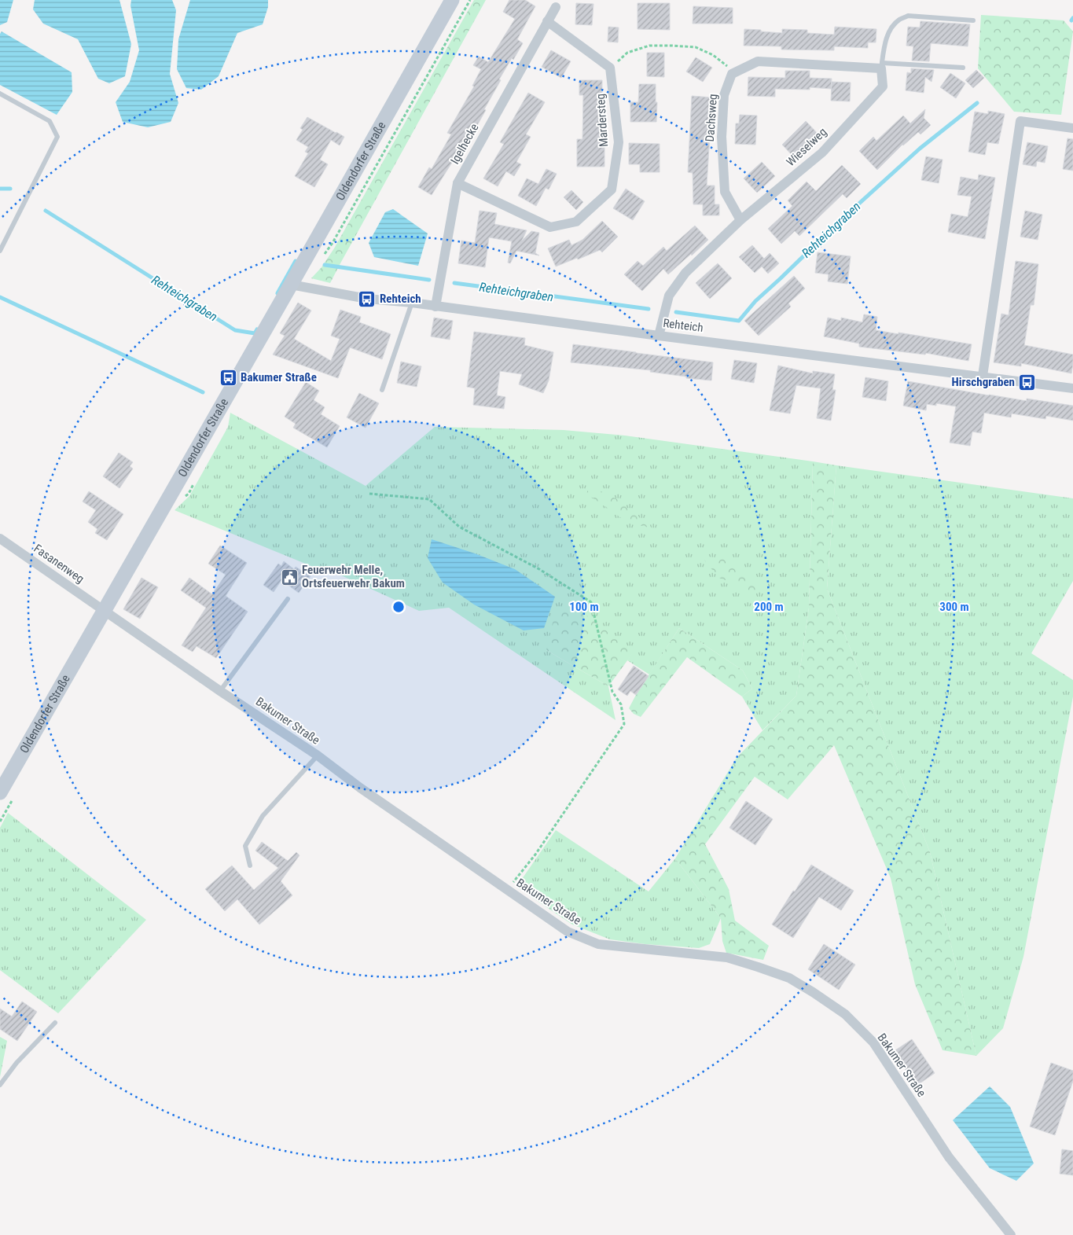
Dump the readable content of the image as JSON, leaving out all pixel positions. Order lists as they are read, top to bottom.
{
  "streets": {
    "main road": ["Oldendorfer Straße"],
    "street": [
      "Dachsweg",
      "Mardersteg",
      "Igelhecke",
      "Wieselweg",
      "Rehteich",
      "Fasanenweg",
      "Bakumer Straße"
    ]
  },
  "crossings": [
    ["Dachsweg", "Wieselweg"],
    ["Mardersteg", "Igelhecke"],
    ["Igelhecke", "Rehteich"],
    ["Wieselweg", "Rehteich"],
    ["Oldendorfer Straße", "Rehteich"],
    ["Oldendorfer Straße", "Fasanenweg"],
    ["Oldendorfer Straße", "Bakumer Straße"],
    ["Fasanenweg", "Bakumer Straße"]
  ],
  "water": ["Rehteichgraben"],
  "places": {
    "bus stop": ["Rehteich", "Bakumer Straße", "Hirschgraben"],
    "public building": ["Feuerwehr Melle, Ortsfeuerwehr Bakum"]
  },
  "rings": ["100 m", "200 m", "300 m"]
}
